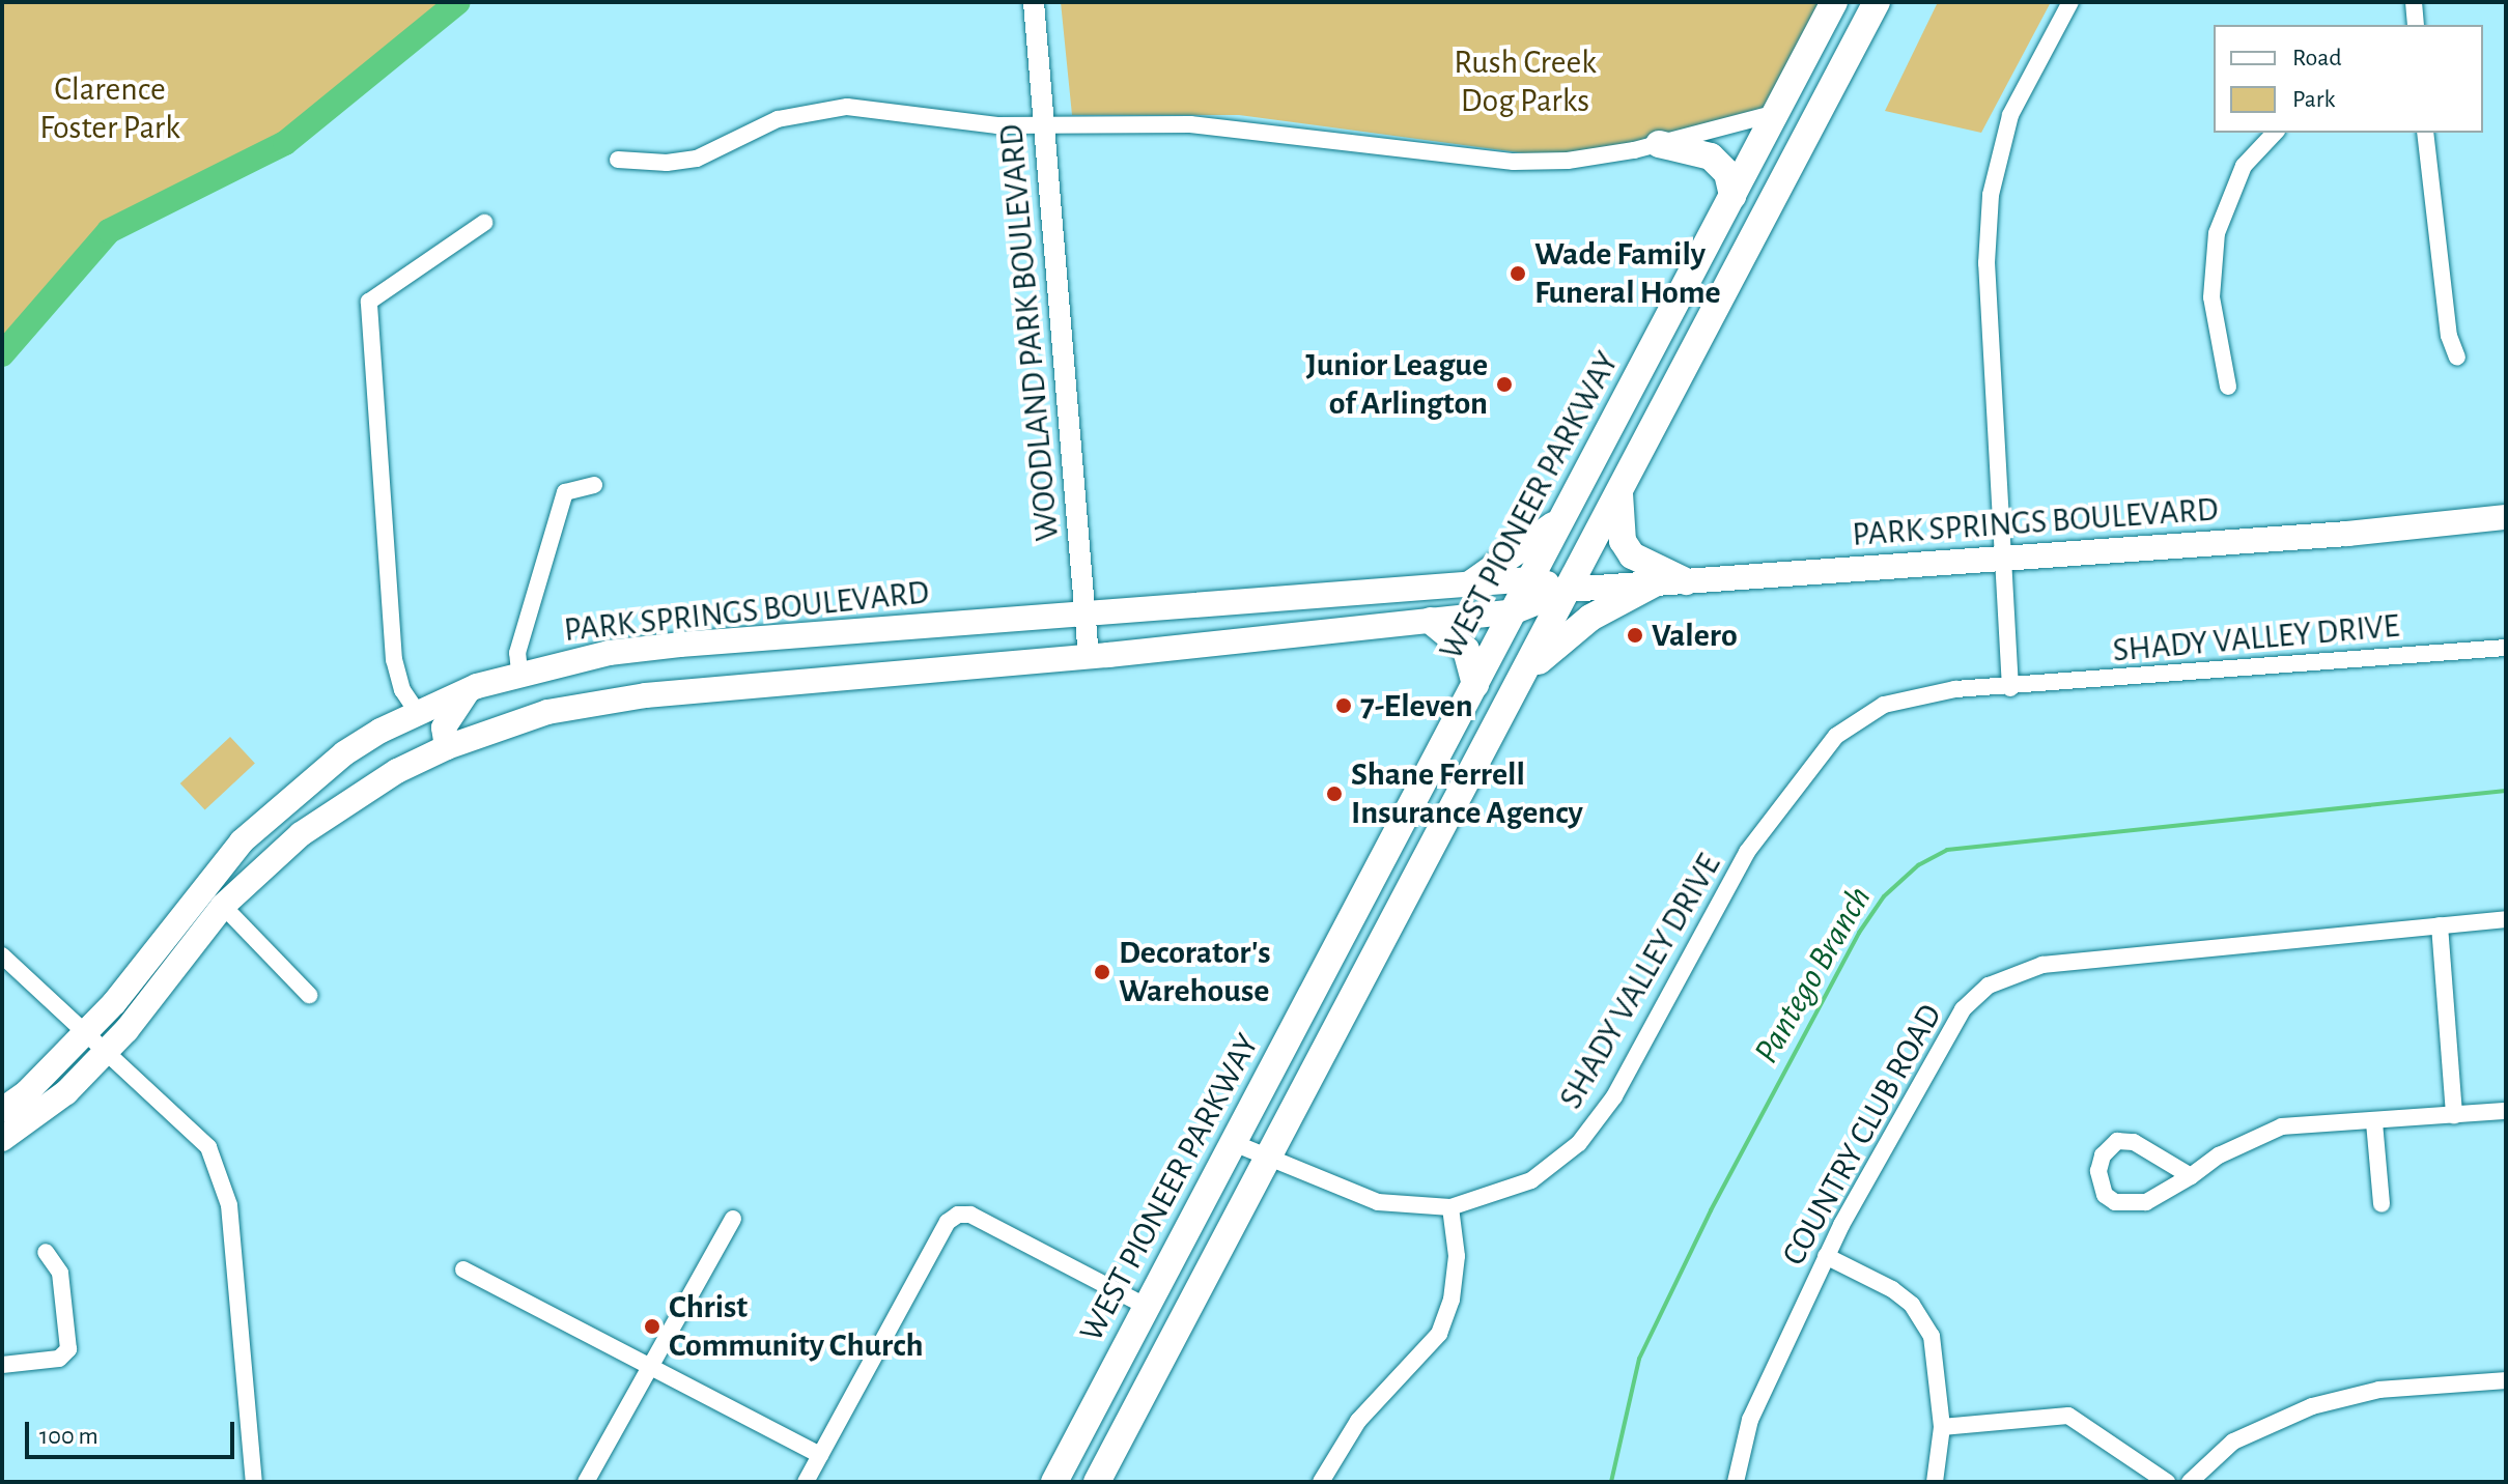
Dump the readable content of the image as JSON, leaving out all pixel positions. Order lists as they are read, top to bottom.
{
  "streets": {
    "main road": ["WEST PIONEER PARKWAY", "PARK SPRINGS BOULEVARD"],
    "street": ["WOODLAND PARK BOULEVARD", "SHADY VALLEY DRIVE", "COUNTRY CLUB ROAD"]
  },
  "crossings": [
    ["WOODLAND PARK BOULEVARD", "PARK SPRINGS BOULEVARD"],
    ["WEST PIONEER PARKWAY", "PARK SPRINGS BOULEVARD"],
    ["WEST PIONEER PARKWAY", "SHADY VALLEY DRIVE"]
  ],
  "water": ["Pantego Branch"],
  "parks": ["Rush Creek Dog Parks", "Clarence Foster Park"],
  "places": [
    "Wade Family Funeral Home",
    "Junior League of Arlington",
    "Valero",
    "7-Eleven",
    "Shane Ferrell Insurance Agency",
    "Decorator's Warehouse",
    "Christ Community Church"
  ],
  "legend": ["Road", "Park"],
  "scale_bar": "100 m"
}
